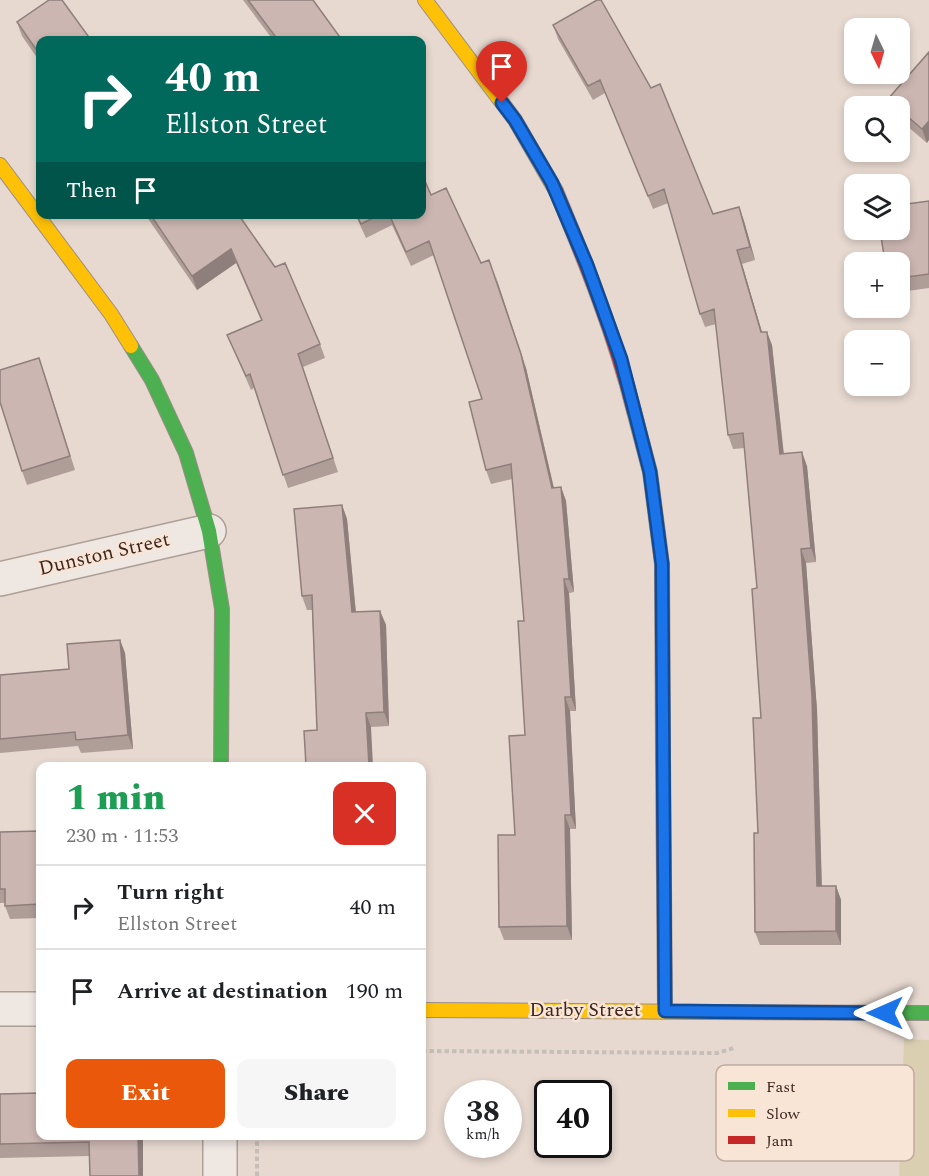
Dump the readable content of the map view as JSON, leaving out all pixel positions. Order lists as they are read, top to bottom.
{
  "streets": {
    "street": ["Dunston Street", "Darby Street"]
  },
  "legend": ["Fast", "Slow", "Jam"],
  "north": "bottom",
  "page": {
    "map_buttons": ["+", "−"],
    "turn": ["40 m", "Ellston Street"],
    "then": "Then",
    "heading": ["1 min", "230 m · 11:53"],
    "list": [
      {
        "name": "Turn right",
        "note": "Ellston Street",
        "value": "40 m"
      },
      {
        "name": "Arrive at destination",
        "value": "190 m"
      }
    ],
    "buttons": ["Exit", "Share"],
    "speed": "38 km/h",
    "limit": "40"
  }
}
